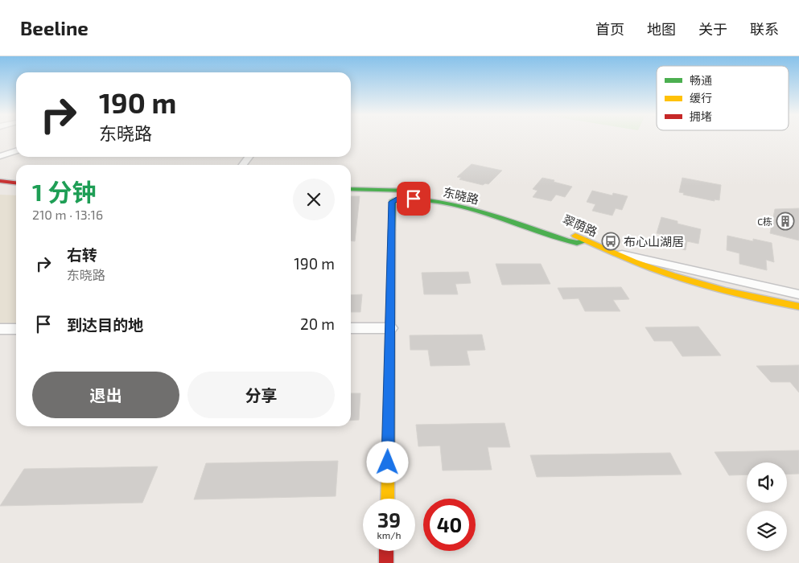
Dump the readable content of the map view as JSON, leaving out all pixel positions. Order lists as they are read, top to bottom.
{
  "streets": {
    "street": ["东晓路", "翠荫路"]
  },
  "crossings": [
    ["东晓路", "翠荫路"]
  ],
  "places": {
    "building": ["C栋"],
    "bus stop": ["布心山湖居"]
  },
  "legend": ["畅通", "缓行", "拥堵"],
  "page": {
    "header": "Beeline",
    "nav": [
      "首页",
      "地图",
      "关于",
      "联系"
    ],
    "turn": ["190 m", "东晓路"],
    "heading": ["1 分钟", "210 m · 13:16"],
    "list": [
      {
        "name": "右转",
        "note": "东晓路",
        "value": "190 m"
      },
      {
        "name": "到达目的地",
        "value": "20 m"
      }
    ],
    "buttons": ["退出", "分享"],
    "speed": "39 km/h",
    "limit": "40"
  }
}
